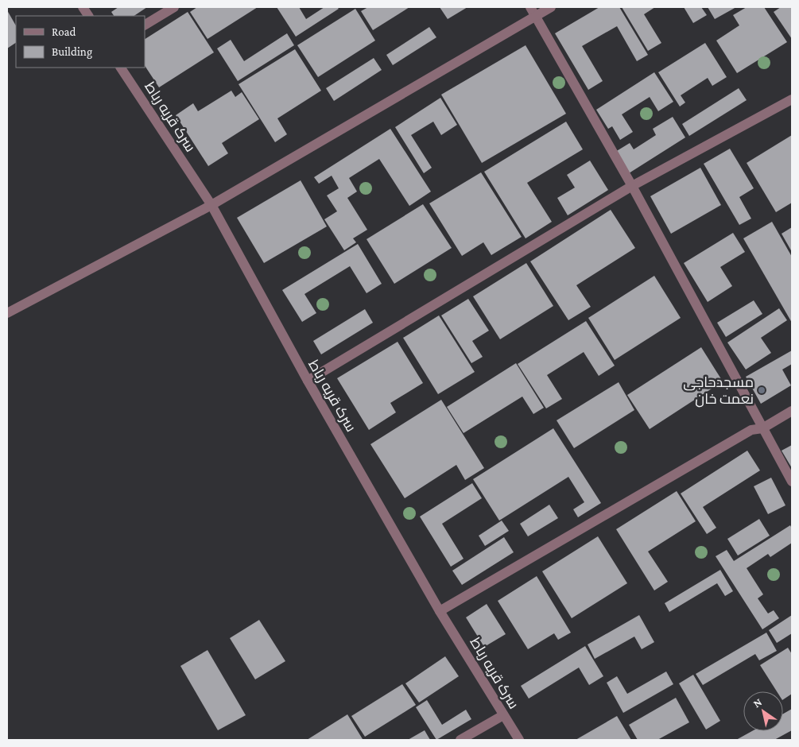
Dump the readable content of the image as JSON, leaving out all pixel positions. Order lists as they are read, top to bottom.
{
  "streets": {
    "street": ["سرک قریه رباط"]
  },
  "places": ["مسجدحاجی نعمت خان"],
  "legend": ["Road", "Building"],
  "north": "top left"
}
